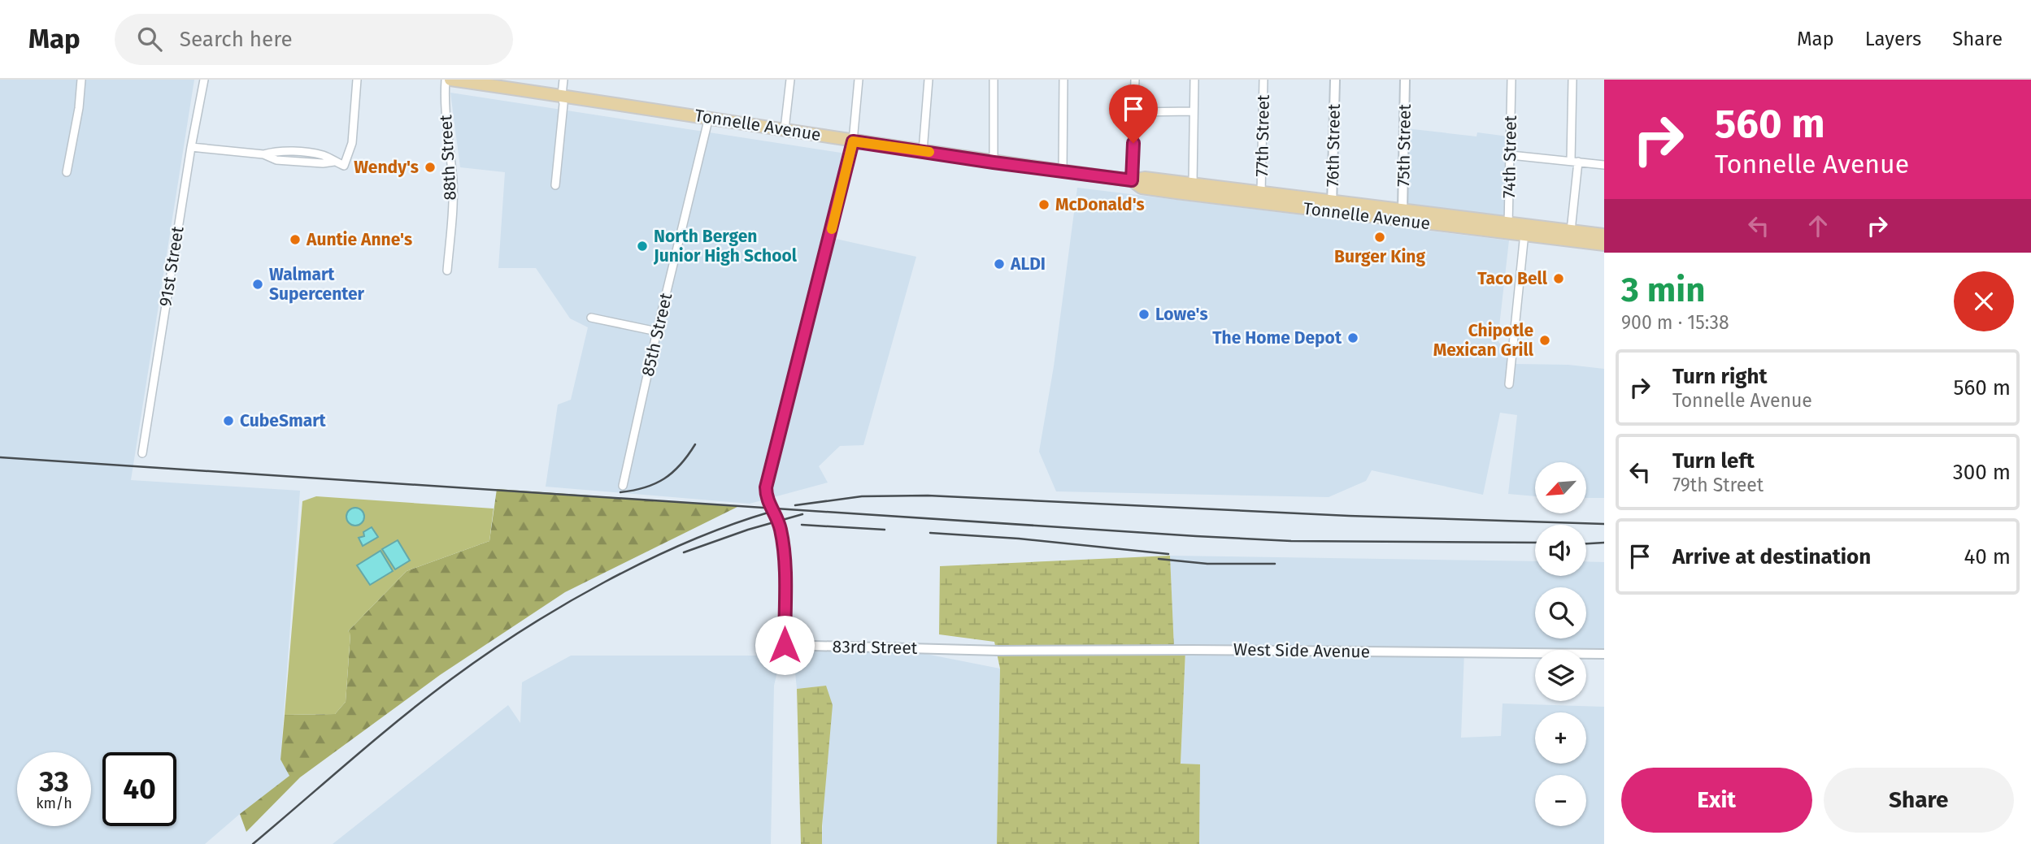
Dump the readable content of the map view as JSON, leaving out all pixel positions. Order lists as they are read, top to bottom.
{
  "streets": {
    "main road": ["Tonnelle Avenue"],
    "street": [
      "77th Street",
      "76th Street",
      "75th Street",
      "74th Street",
      "88th Street",
      "91st Street",
      "85th Street",
      "83rd Street",
      "West Side Avenue"
    ]
  },
  "crossings": [
    ["Tonnelle Avenue", "77th Street"],
    ["Tonnelle Avenue", "76th Street"],
    ["Tonnelle Avenue", "75th Street"],
    ["Tonnelle Avenue", "74th Street"],
    ["Tonnelle Avenue", "85th Street"],
    ["Tonnelle Avenue", "83rd Street"],
    ["83rd Street", "West Side Avenue"]
  ],
  "places": [
    "Wendy's",
    "McDonald's",
    "Burger King",
    "Auntie Anne's",
    "North Bergen Junior High School",
    "ALDI",
    "Taco Bell",
    "Walmart Supercenter",
    "Lowe's",
    "The Home Depot",
    "Chipotle Mexican Grill",
    "CubeSmart"
  ],
  "north": "bottom left",
  "page": {
    "header": "Map",
    "search": "Search here",
    "nav": ["Map", "Layers", "Share"],
    "turn": ["560 m", "Tonnelle Avenue"],
    "heading": ["3 min", "900 m · 15:38"],
    "list": [
      {
        "name": "Turn right",
        "note": "Tonnelle Avenue",
        "value": "560 m"
      },
      {
        "name": "Turn left",
        "note": "79th Street",
        "value": "300 m"
      },
      {
        "name": "Arrive at destination",
        "value": "40 m"
      }
    ],
    "map_buttons": ["+", "−"],
    "speed": "33 km/h",
    "limit": "40",
    "buttons": ["Exit", "Share"]
  }
}
